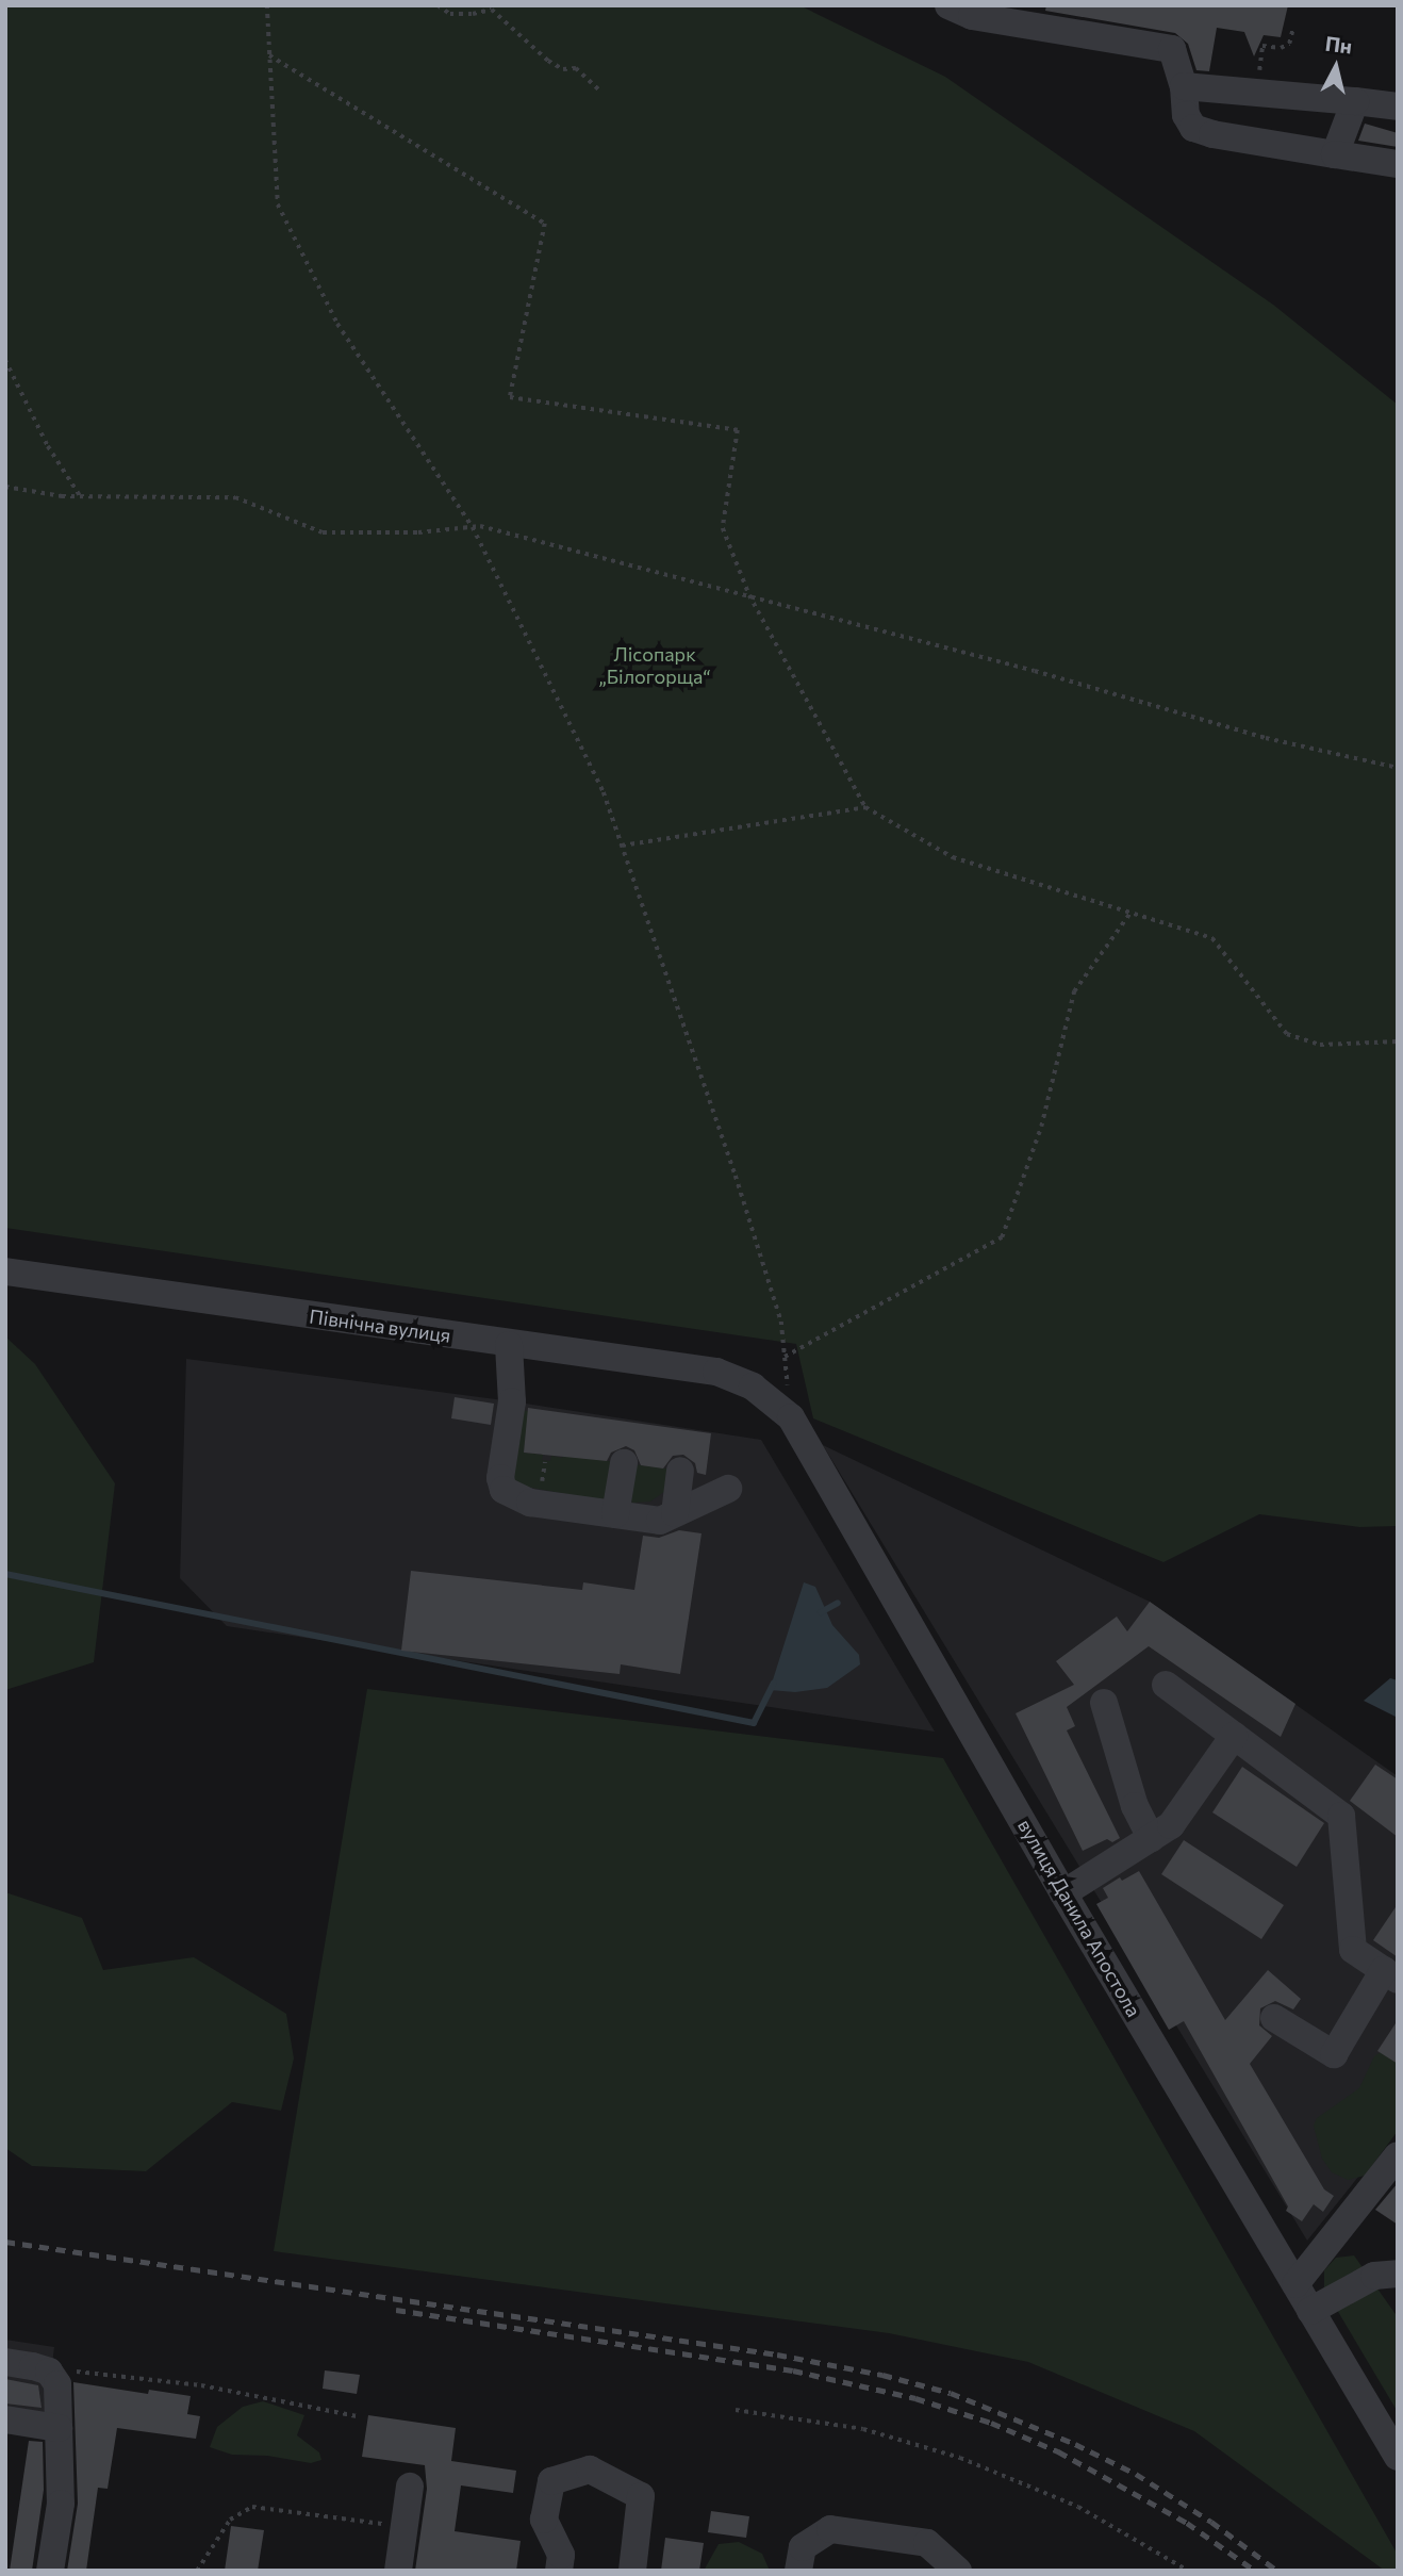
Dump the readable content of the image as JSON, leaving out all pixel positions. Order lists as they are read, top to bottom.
{
  "streets": {
    "street": ["Північна вулиця", "вулиця Данила Апостола"]
  },
  "crossings": [
    ["Північна вулиця", "вулиця Данила Апостола"]
  ],
  "parks": ["Лісопарк „Білогорща“"],
  "north": "top"
}
